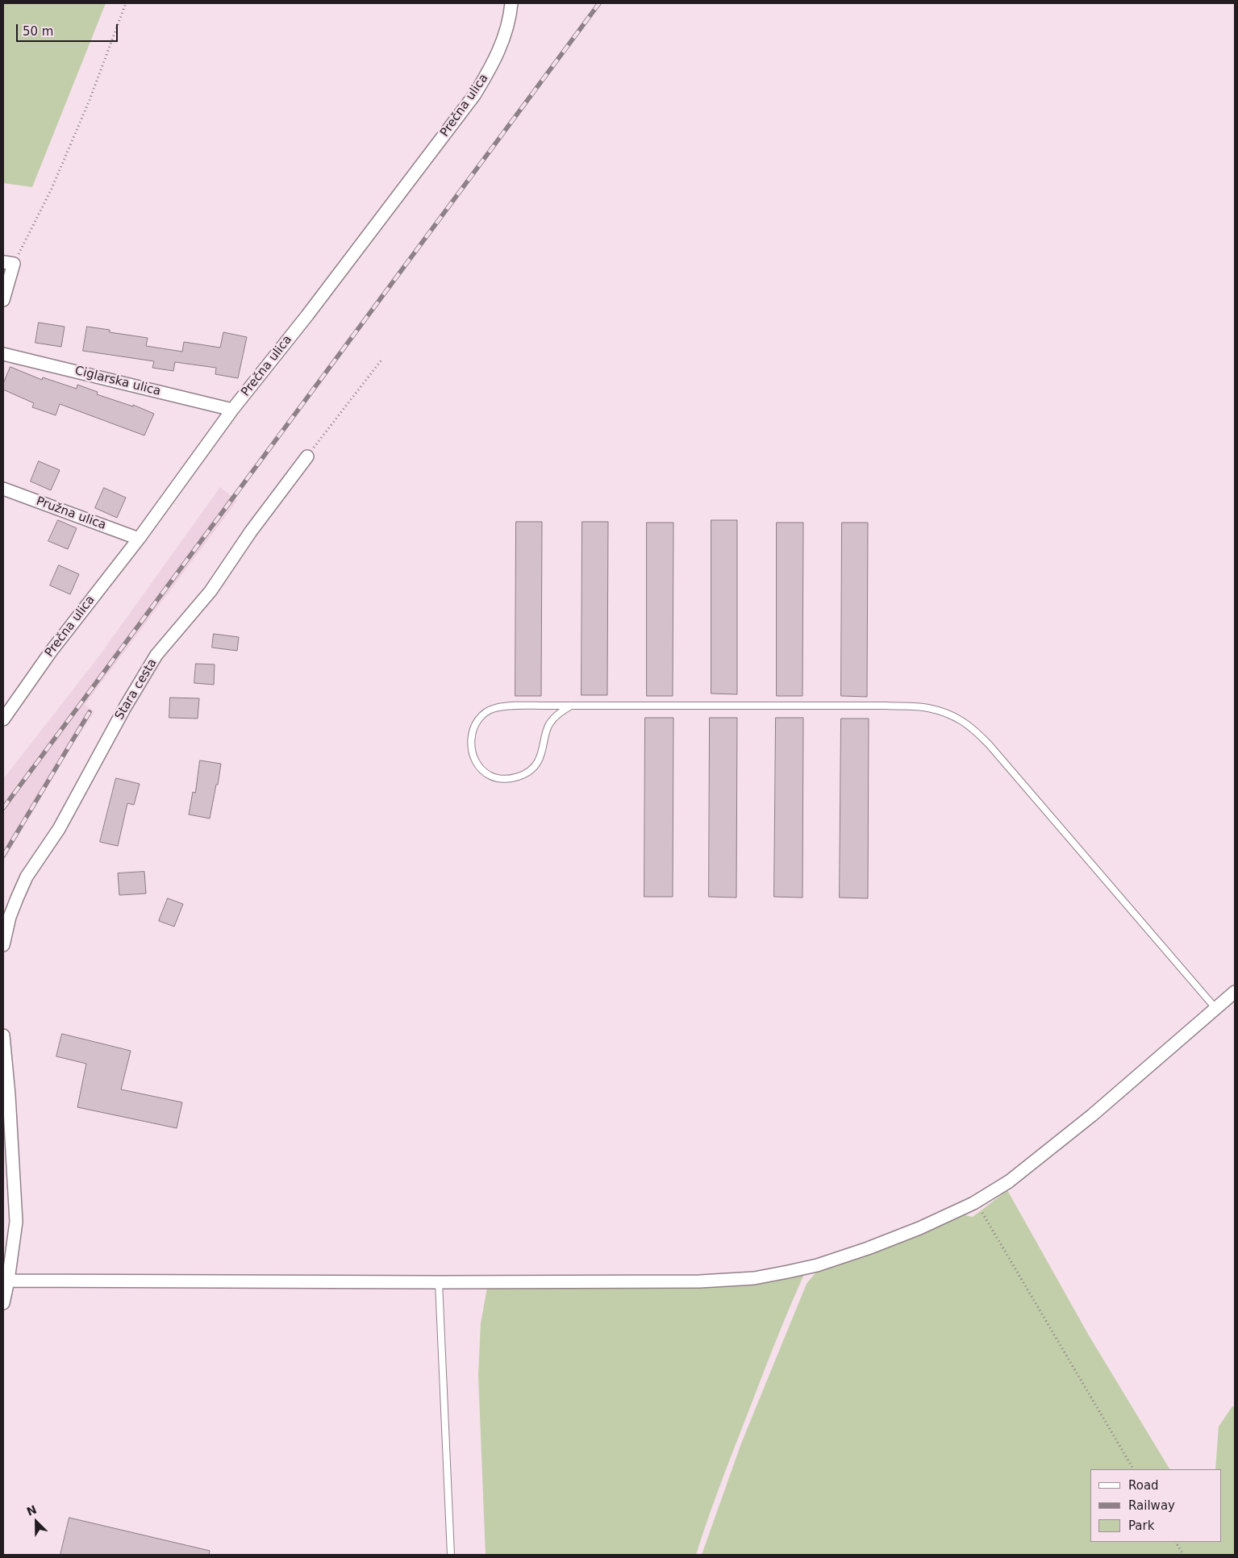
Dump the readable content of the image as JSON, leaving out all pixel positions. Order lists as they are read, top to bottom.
{
  "streets": {
    "street": [
      "Prečna ulica",
      "Ciglarska ulica",
      "Pružna ulica",
      "Stara cesta"
    ]
  },
  "crossings": [
    ["Prečna ulica", "Ciglarska ulica"],
    ["Prečna ulica", "Pružna ulica"]
  ],
  "legend": ["Road", "Railway", "Park"],
  "scale_bar": "50 m",
  "north": "top left"
}
